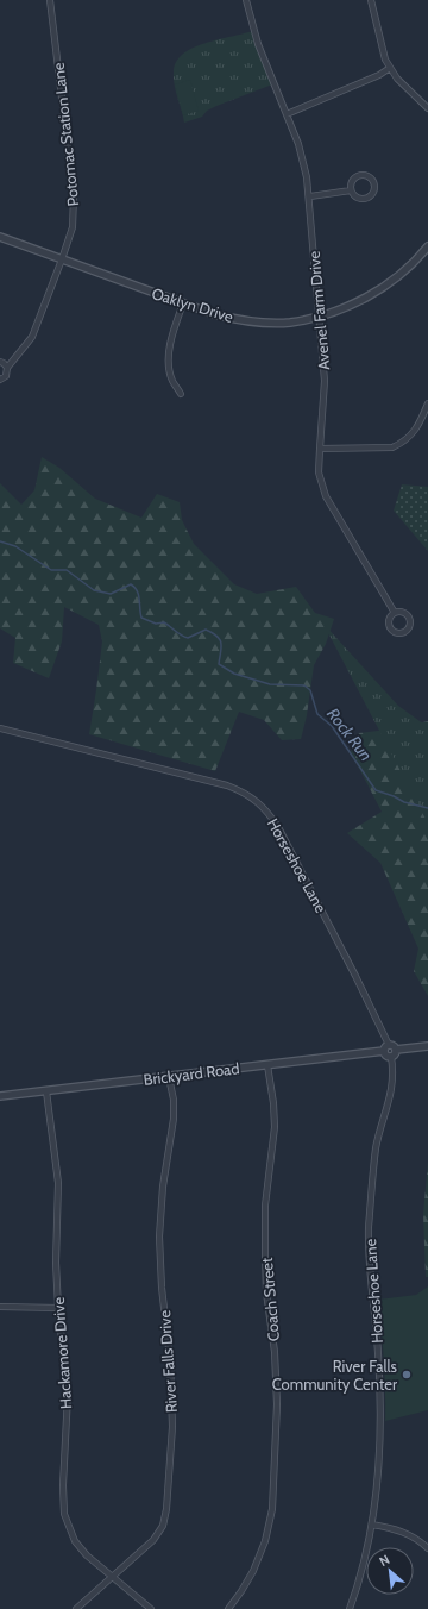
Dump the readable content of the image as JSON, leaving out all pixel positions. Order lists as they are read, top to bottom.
{
  "streets": {
    "street": [
      "Potomac Station Lane",
      "Oaklyn Drive",
      "Avenel Farm Drive",
      "Horseshoe Lane",
      "Brickyard Road",
      "Coach Street",
      "Hackamore Drive",
      "River Falls Drive"
    ]
  },
  "crossings": [
    ["Potomac Station Lane", "Oaklyn Drive"],
    ["Oaklyn Drive", "Avenel Farm Drive"],
    ["Horseshoe Lane", "Brickyard Road"],
    ["Brickyard Road", "Coach Street"],
    ["Brickyard Road", "Hackamore Drive"],
    ["Brickyard Road", "River Falls Drive"],
    ["Hackamore Drive", "River Falls Drive"]
  ],
  "water": ["Rock Run"],
  "places": ["River Falls Community Center"],
  "north": "top left"
}
